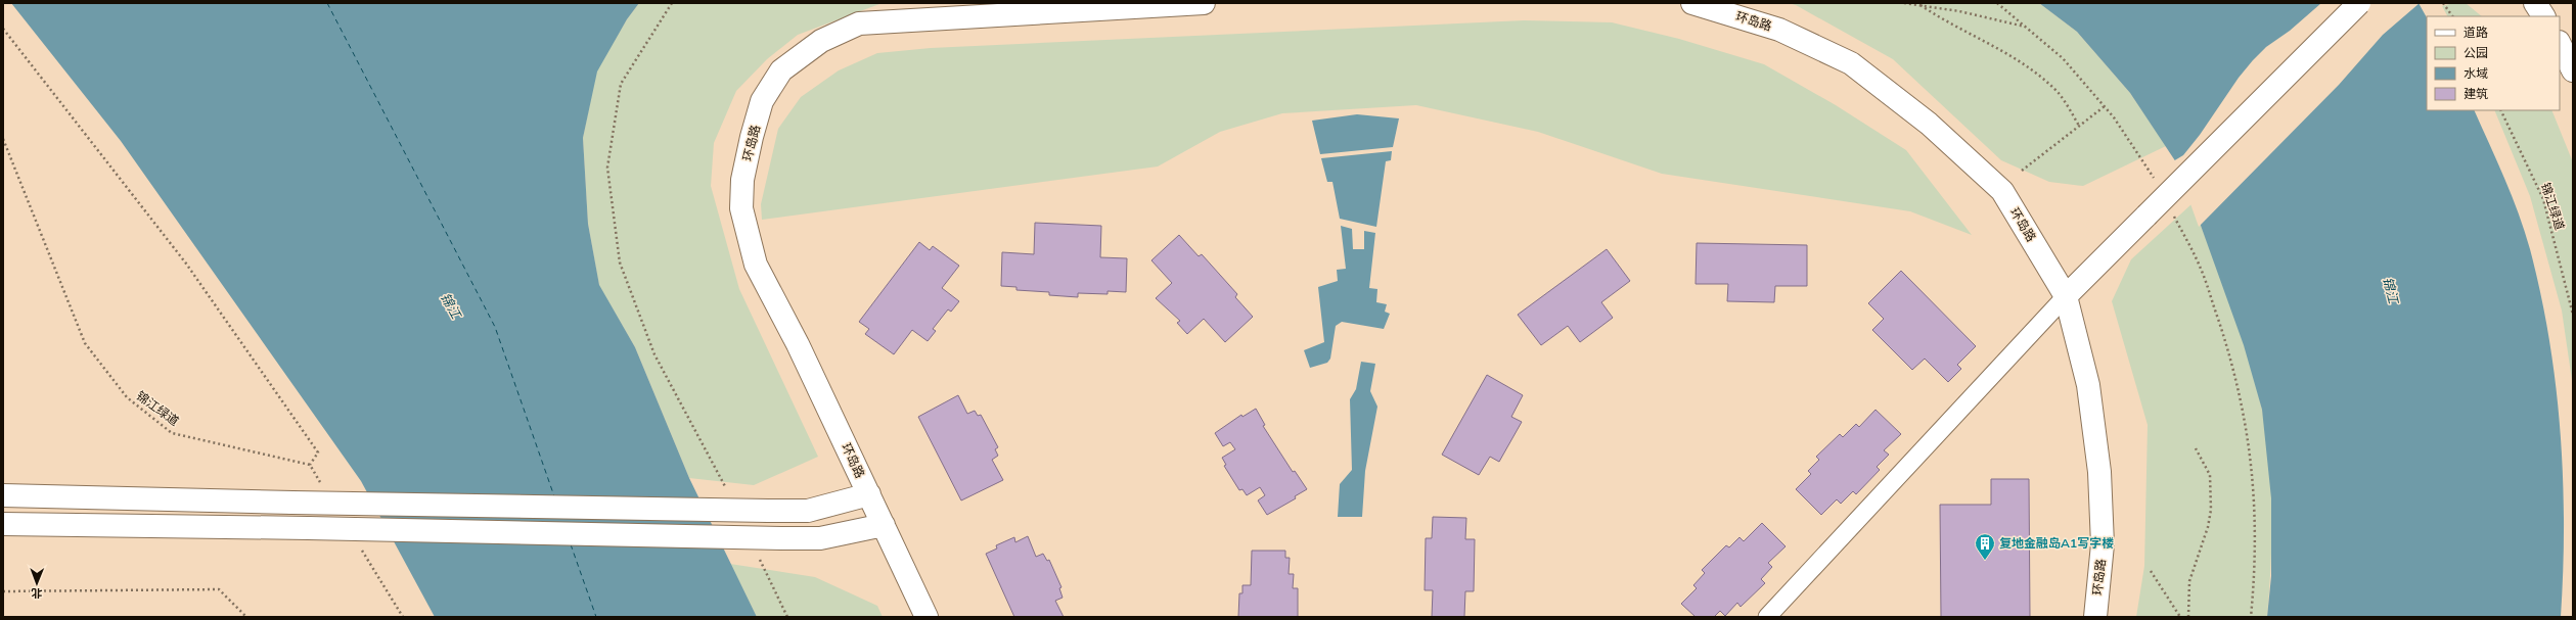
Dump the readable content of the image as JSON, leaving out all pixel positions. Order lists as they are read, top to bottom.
{
  "streets": {
    "street": ["环岛路"],
    "path": ["锦江绿道"]
  },
  "water": ["锦江"],
  "places": {
    "building": ["复地金融岛A1写字楼"]
  },
  "legend": [
    "道路",
    "公园",
    "水域",
    "建筑"
  ],
  "north": "bottom"
}
